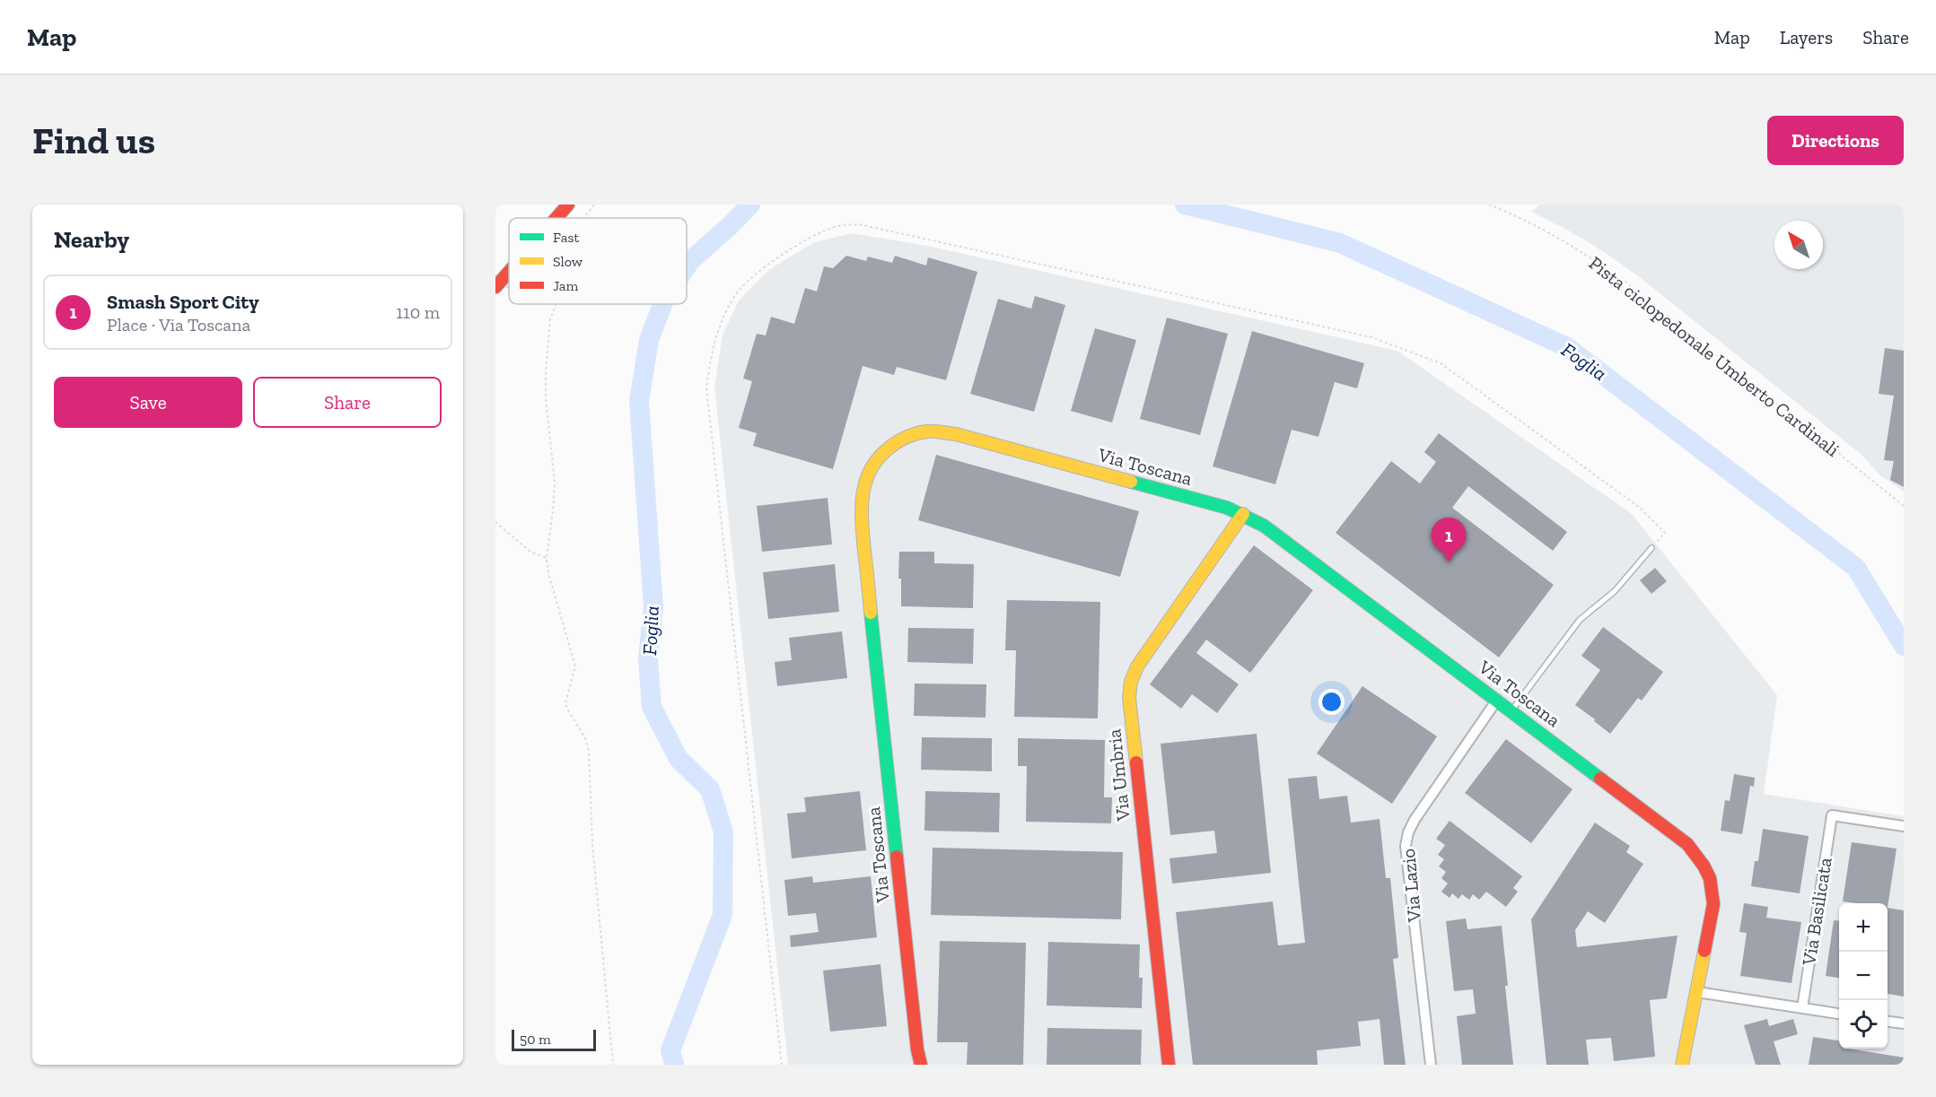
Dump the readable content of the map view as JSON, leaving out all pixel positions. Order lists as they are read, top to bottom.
{
  "streets": {
    "street": [
      "Via Toscana",
      "Via Umbria",
      "Via Lazio",
      "Via Basilicata"
    ],
    "path": ["Pista ciclopedonale Umberto Cardinali"]
  },
  "crossings": [
    ["Via Toscana", "Via Umbria"],
    ["Via Toscana", "Via Lazio"]
  ],
  "water": ["Foglia"],
  "legend": ["Fast", "Slow", "Jam"],
  "scale_bar": "50 m",
  "north": "top left",
  "page": {
    "header": "Map",
    "nav": ["Map", "Layers", "Share"],
    "buttons": [
      "Directions",
      ["Save", "Share"]
    ],
    "title": "Find us",
    "heading": "Nearby",
    "list": [
      {
        "mark": "1",
        "name": "Smash Sport City",
        "note": "Place · Via Toscana",
        "value": "110 m"
      }
    ],
    "pins": "1",
    "map_buttons": ["+", "−"],
    "scale": "50 m"
  }
}
